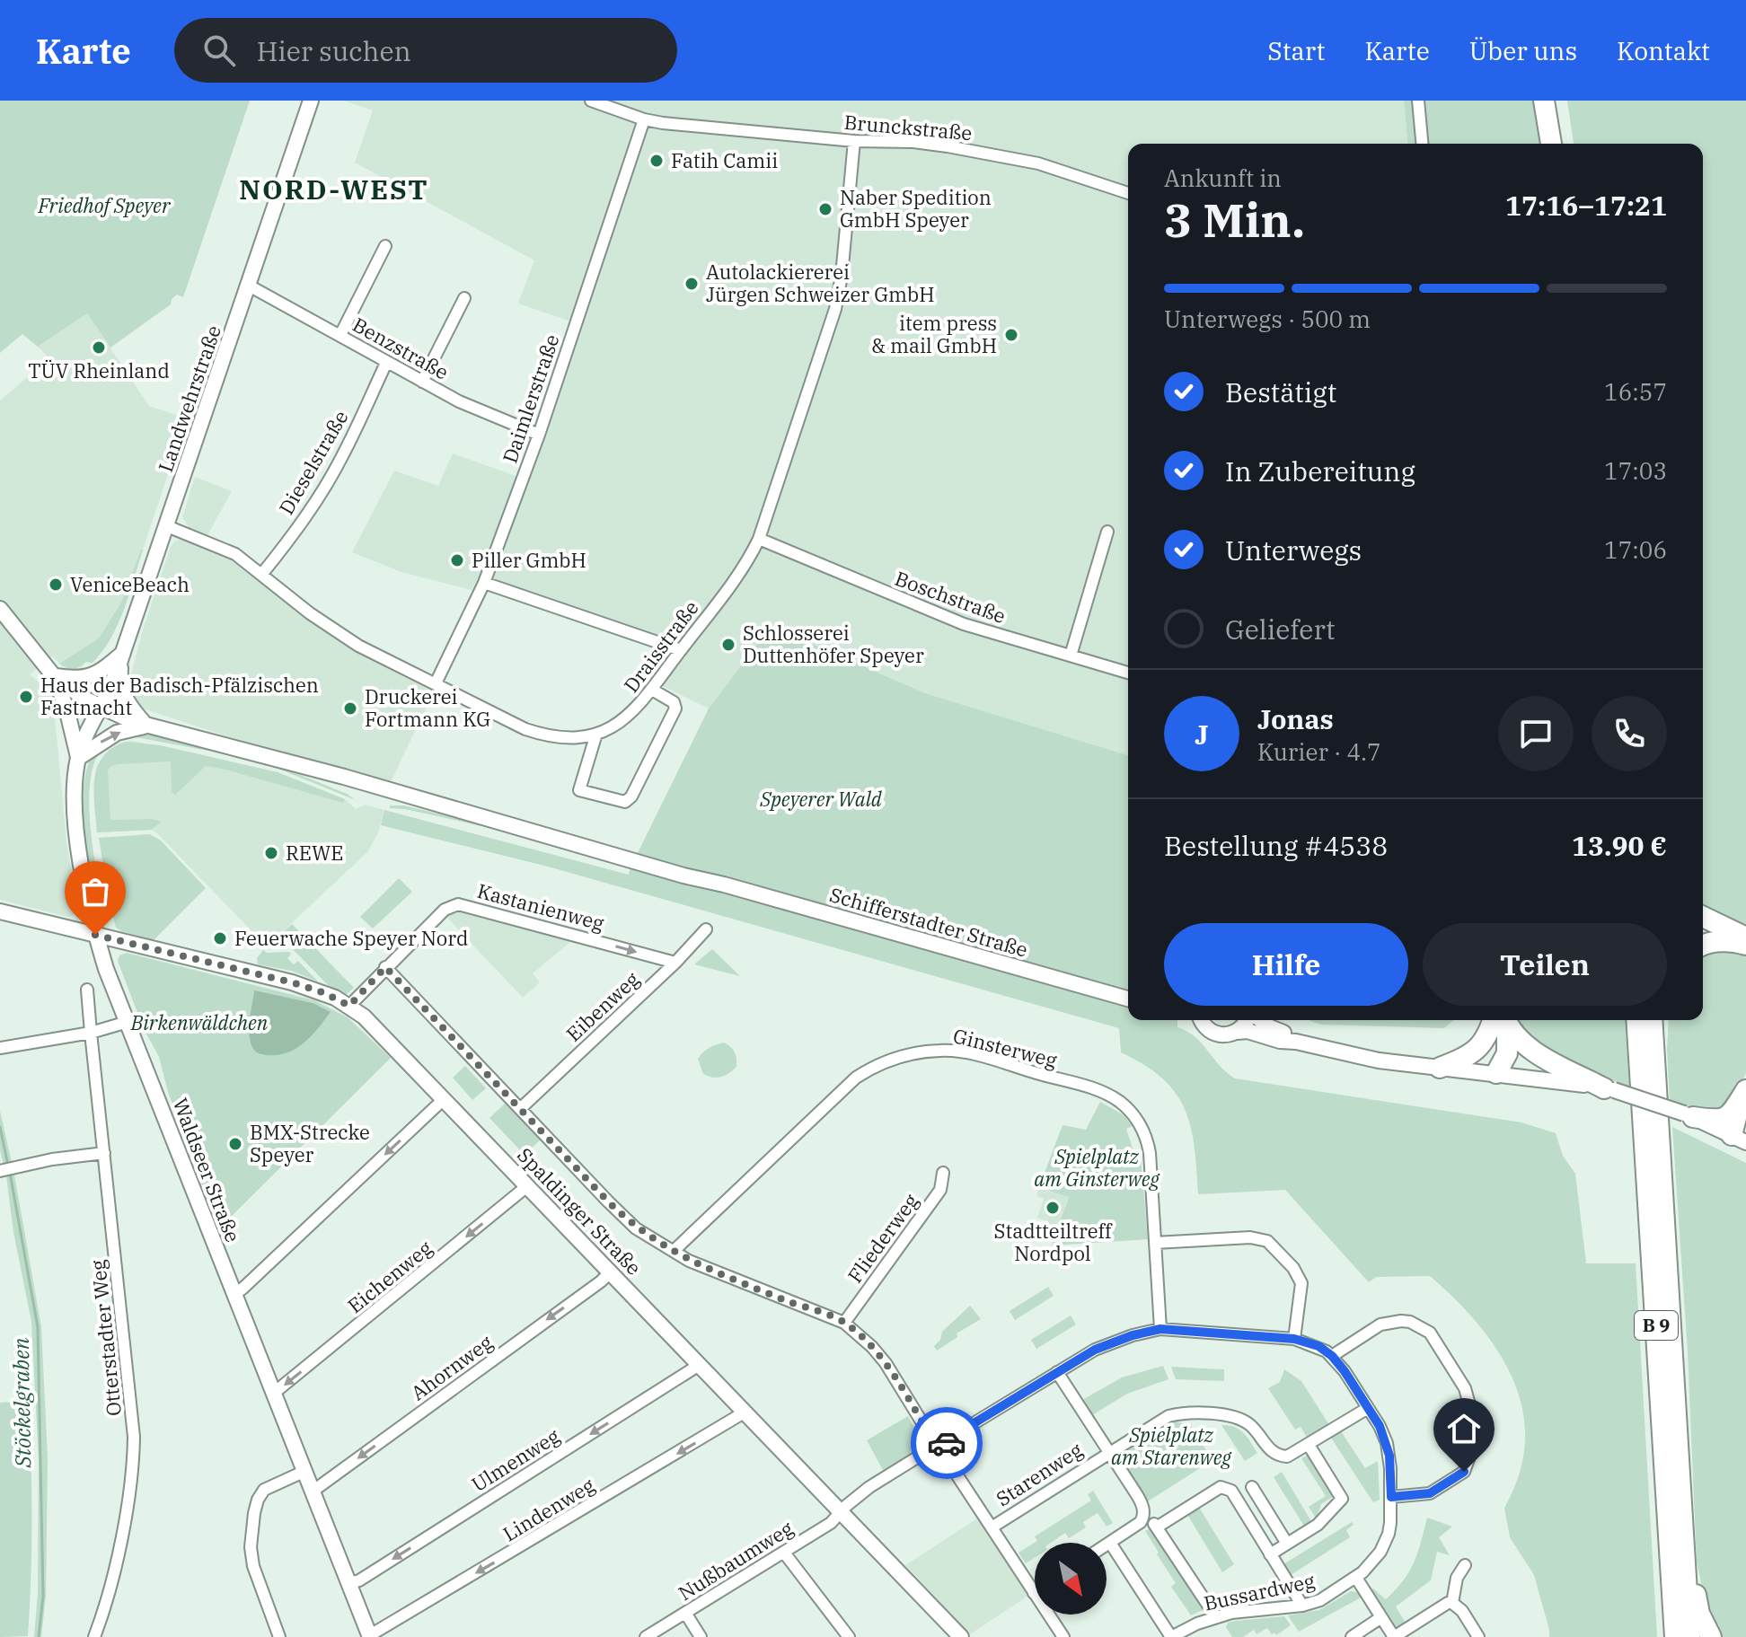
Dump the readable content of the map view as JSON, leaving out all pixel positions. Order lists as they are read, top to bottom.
{
  "streets": {
    "highway": ["B 9"],
    "main road": [
      "Landwehrstraße",
      "Schifferstadter Straße",
      "Waldseer Straße",
      "Spaldinger Straße"
    ],
    "street": [
      "Brunckstraße",
      "Benzstraße",
      "Daimlerstraße",
      "Dieselstraße",
      "Boschstraße",
      "Draisstraße",
      "Kastanienweg",
      "Eibenweg",
      "Ginsterweg",
      "Fliederweg",
      "Eichenweg",
      "Otterstadter Weg",
      "Ahornweg",
      "Ulmenweg",
      "Starenweg",
      "Lindenweg",
      "Nußbaumweg",
      "Bussardweg"
    ]
  },
  "crossings": [
    ["Brunckstraße", "Daimlerstraße"],
    ["Brunckstraße", "Draisstraße"],
    ["Benzstraße", "Landwehrstraße"],
    ["Benzstraße", "Daimlerstraße"],
    ["Benzstraße", "Dieselstraße"],
    ["Landwehrstraße", "Draisstraße"],
    ["Landwehrstraße", "Schifferstadter Straße"],
    ["Landwehrstraße", "Waldseer Straße"],
    ["Daimlerstraße", "Draisstraße"],
    ["Dieselstraße", "Draisstraße"],
    ["Boschstraße", "Draisstraße"],
    ["Kastanienweg", "Eibenweg"],
    ["Kastanienweg", "Spaldinger Straße"],
    ["Schifferstadter Straße", "Waldseer Straße"],
    ["Ginsterweg", "Bussardweg"],
    ["Waldseer Straße", "Spaldinger Straße"],
    ["Waldseer Straße", "Eichenweg"],
    ["Waldseer Straße", "Ahornweg"],
    ["Waldseer Straße", "Ulmenweg"],
    ["Waldseer Straße", "Lindenweg"],
    ["Spaldinger Straße", "Eichenweg"],
    ["Spaldinger Straße", "Ahornweg"],
    ["Spaldinger Straße", "Ulmenweg"],
    ["Spaldinger Straße", "Lindenweg"],
    ["Spaldinger Straße", "Nußbaumweg"],
    ["Starenweg", "Bussardweg"],
    ["Nußbaumweg", "Bussardweg"]
  ],
  "one_way": [
    "Kastanienweg",
    "Eichenweg",
    "Ahornweg",
    "Ulmenweg",
    "Lindenweg"
  ],
  "districts": ["NORD-WEST"],
  "water": ["Stöckelgraben"],
  "parks": [
    "Friedhof Speyer",
    "Speyerer Wald",
    "Birkenwäldchen",
    "Spielplatz am Ginsterweg",
    "Spielplatz am Starenweg"
  ],
  "places": [
    "Fatih Camii",
    "Naber Spedition GmbH Speyer",
    "Autolackiererei Jürgen Schweizer GmbH",
    "item press & mail GmbH",
    "TÜV Rheinland",
    "Piller GmbH",
    "VeniceBeach",
    "Schlosserei Duttenhöfer Speyer",
    "Haus der Badisch-Pfälzischen Fastnacht",
    "Druckerei Fortmann KG",
    "REWE",
    "Feuerwache Speyer Nord",
    "BMX-Strecke Speyer",
    "Stadtteiltreff Nordpol"
  ],
  "north": "bottom right",
  "page": {
    "header": "Karte",
    "search": "Hier suchen",
    "nav": [
      "Start",
      "Karte",
      "Über uns",
      "Kontakt"
    ],
    "heading": ["3 Min.", "Ankunft in", "17:16–17:21"],
    "panel": [
      "Jonas",
      "Kurier · 4.7",
      "Bestellung #4538",
      "13.90 €"
    ],
    "bar": "Unterwegs · 500 m",
    "list": [
      ["Bestätigt", "16:57"],
      ["In Zubereitung", "17:03"],
      ["Unterwegs", "17:06"],
      "Geliefert"
    ],
    "round": "J",
    "buttons": ["Hilfe", "Teilen"]
  }
}
